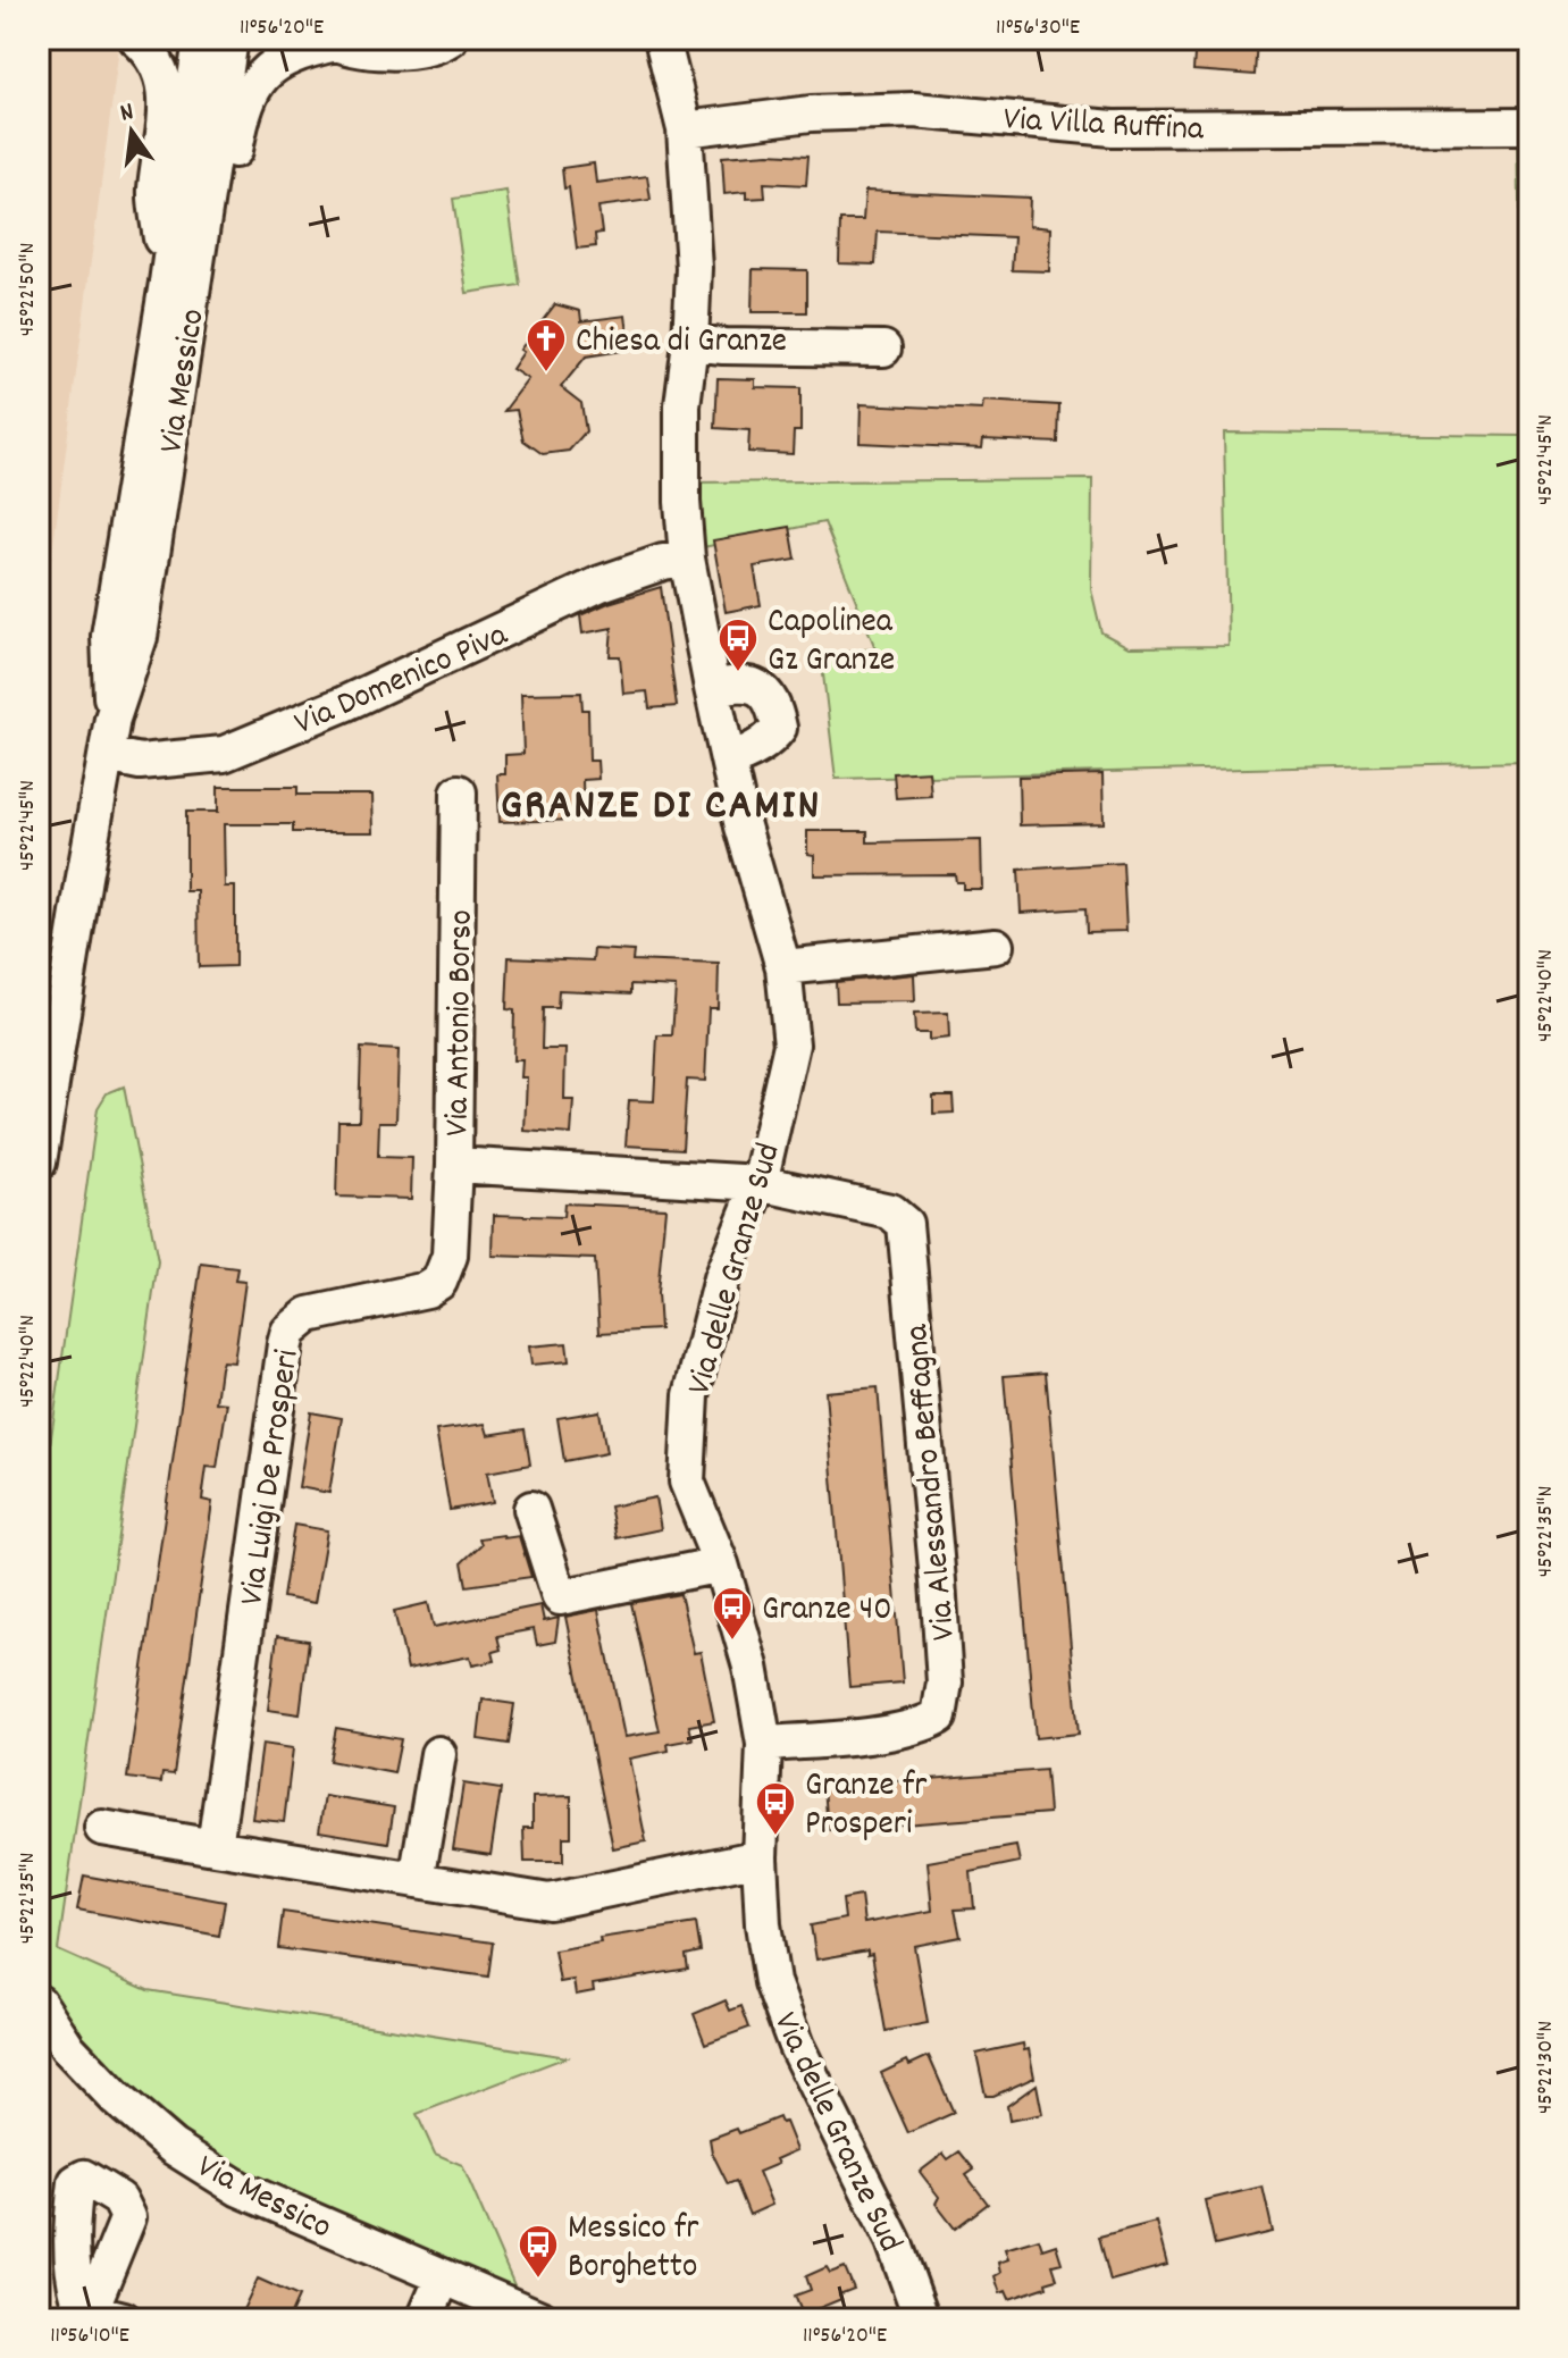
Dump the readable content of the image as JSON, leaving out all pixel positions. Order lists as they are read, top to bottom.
{
  "streets": {
    "street": [
      "Via Villa Ruffina",
      "Via Messico",
      "Via Domenico Piva",
      "Via Antonio Borso",
      "Via delle Granze Sud",
      "Via Luigi De Prosperi",
      "Via Alessandro Beffagna"
    ]
  },
  "crossings": [
    ["Via Villa Ruffina", "Via delle Granze Sud"],
    ["Via Messico", "Via Domenico Piva"],
    ["Via Domenico Piva", "Via delle Granze Sud"],
    ["Via Antonio Borso", "Via delle Granze Sud"],
    ["Via Antonio Borso", "Via Luigi De Prosperi"],
    ["Via Antonio Borso", "Via Alessandro Beffagna"],
    ["Via delle Granze Sud", "Via Alessandro Beffagna"]
  ],
  "districts": ["GRANZE DI CAMIN"],
  "places": {
    "church": ["Chiesa di Granze"],
    "bus stop": [
      "Capolinea Gz Granze",
      "Granze 40",
      "Granze fr Prosperi",
      "Messico fr Borghetto"
    ]
  },
  "north": "top",
  "coordinates": [
    "11°56'20\"E",
    "11°56'30\"E",
    "45°22'50\"N",
    "45°22'45\"N",
    "45°22'40\"N",
    "45°22'35\"N",
    "45°22'30\"N",
    "11°56'10\"E"
  ]
}
